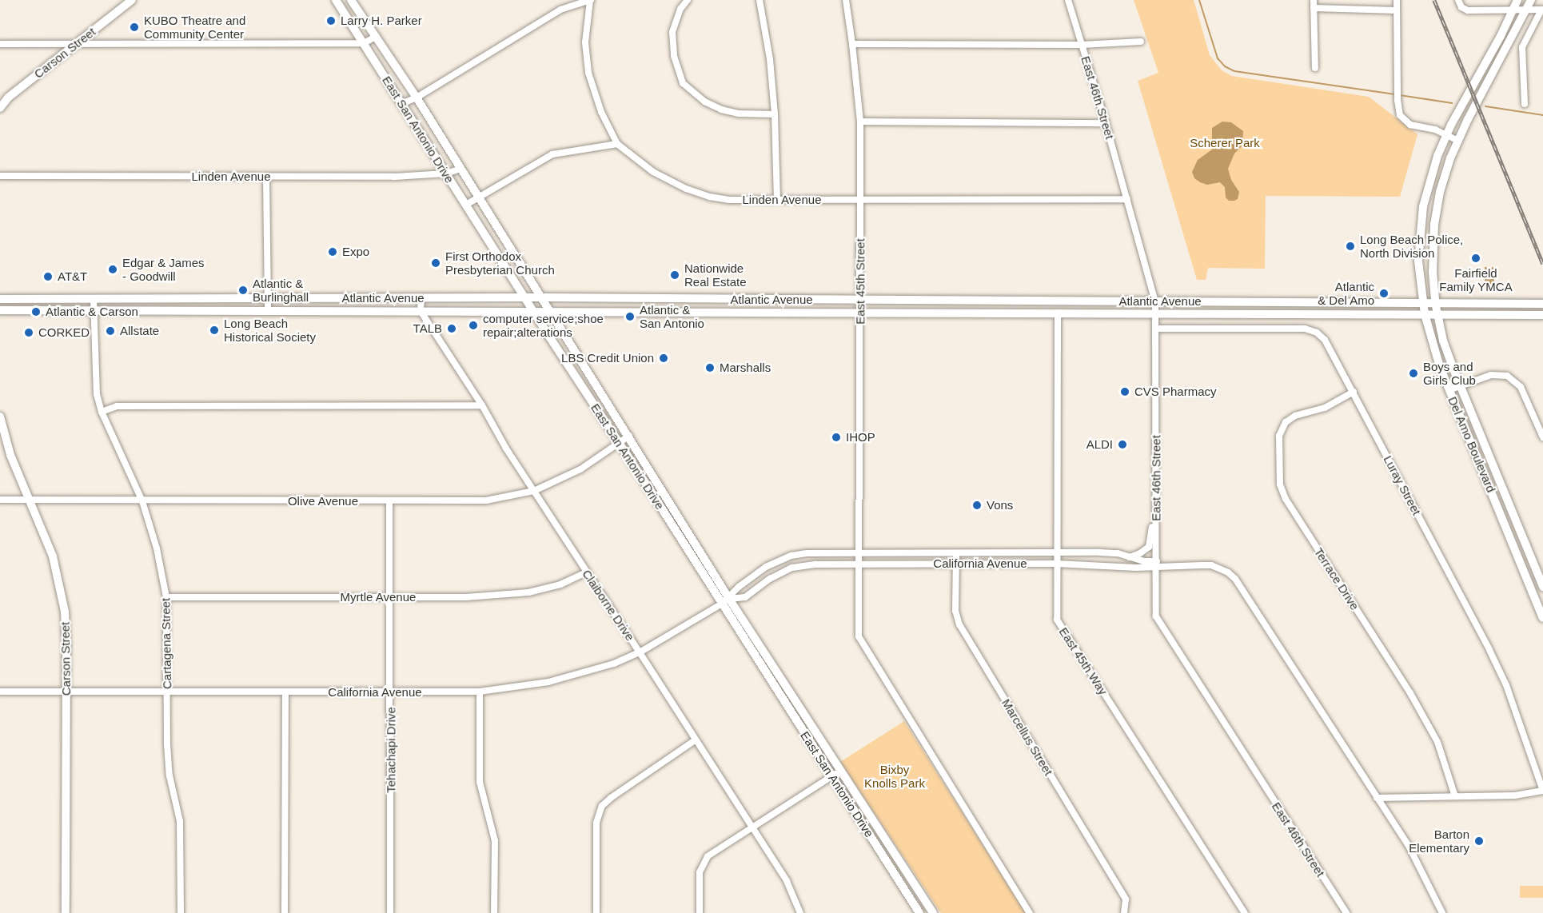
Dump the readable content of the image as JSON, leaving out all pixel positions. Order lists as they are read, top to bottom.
{
  "streets": {
    "main road": [
      "Carson Street",
      "East San Antonio Drive",
      "Atlantic Avenue",
      "Del Amo Boulevard"
    ],
    "street": [
      "East 46th Street",
      "Linden Avenue",
      "East 45th Street",
      "Luray Street",
      "Olive Avenue",
      "California Avenue",
      "Terrace Drive",
      "Myrtle Avenue",
      "Claiborne Drive",
      "Cartagena Street",
      "East 45th Way",
      "Marcellus Street",
      "Tehachapi Drive"
    ]
  },
  "crossings": [
    ["Carson Street", "Olive Avenue"],
    ["Carson Street", "California Avenue"],
    ["East 46th Street", "Linden Avenue"],
    ["East 46th Street", "Atlantic Avenue"],
    ["East 46th Street", "Luray Street"],
    ["East 46th Street", "California Avenue"],
    ["East San Antonio Drive", "Linden Avenue"],
    ["East San Antonio Drive", "Atlantic Avenue"],
    ["East San Antonio Drive", "Olive Avenue"],
    ["East San Antonio Drive", "California Avenue"],
    ["Linden Avenue", "East 45th Street"],
    ["East 45th Street", "Atlantic Avenue"],
    ["East 45th Street", "California Avenue"],
    ["Atlantic Avenue", "Del Amo Boulevard"],
    ["Atlantic Avenue", "Claiborne Drive"],
    ["Atlantic Avenue", "Cartagena Street"],
    ["Atlantic Avenue", "East 45th Way"],
    ["Luray Street", "Terrace Drive"],
    ["Olive Avenue", "Claiborne Drive"],
    ["Olive Avenue", "Cartagena Street"],
    ["Olive Avenue", "Tehachapi Drive"],
    ["California Avenue", "Claiborne Drive"],
    ["California Avenue", "Cartagena Street"],
    ["California Avenue", "East 45th Way"],
    ["California Avenue", "Marcellus Street"],
    ["California Avenue", "Tehachapi Drive"],
    ["Myrtle Avenue", "Claiborne Drive"],
    ["Myrtle Avenue", "Cartagena Street"],
    ["Myrtle Avenue", "Tehachapi Drive"]
  ],
  "parks": ["Scherer Park", "Bixby Knolls Park"],
  "places": [
    "Larry H. Parker",
    "KUBO Theatre and Community Center",
    "Long Beach Police, North Division",
    "Expo",
    "Fairfield Family YMCA",
    "First Orthodox Presbyterian Church",
    "Edgar & James - Goodwill",
    "Nationwide Real Estate",
    "AT&T",
    "Atlantic & Burlinghall",
    "Atlantic & Del Amo",
    "Atlantic & Carson",
    "Atlantic & San Antonio",
    "computer service;shoe repair;alterations",
    "TALB",
    "Long Beach Historical Society",
    "Allstate",
    "CORKED",
    "LBS Credit Union",
    "Marshalls",
    "Boys and Girls Club",
    "CVS Pharmacy",
    "IHOP",
    "ALDI",
    "Vons",
    "Barton Elementary"
  ]
}
